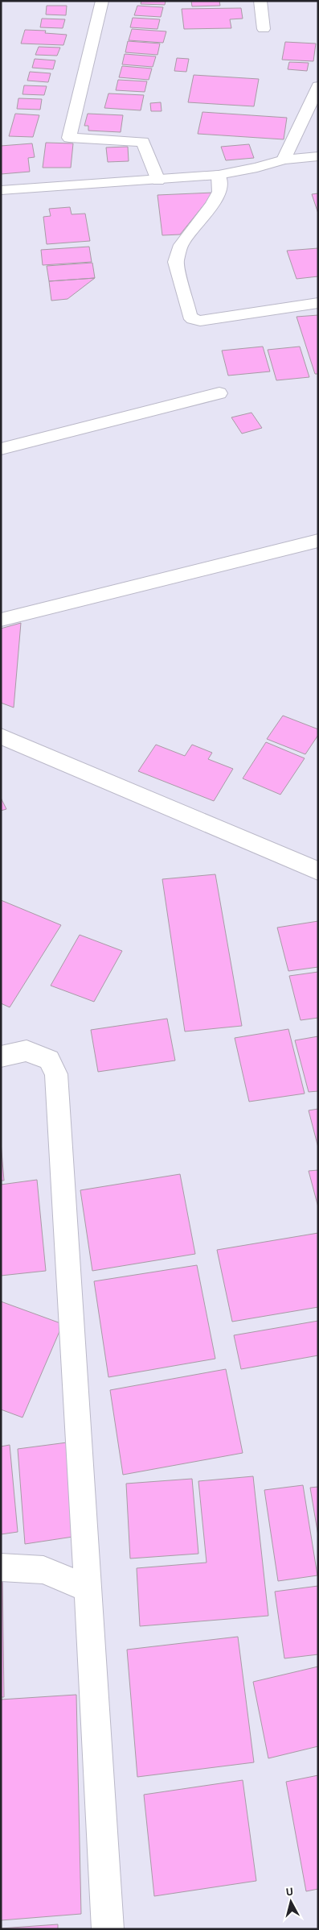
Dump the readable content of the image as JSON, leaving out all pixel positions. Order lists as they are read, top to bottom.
{
  "north": "top"
}
